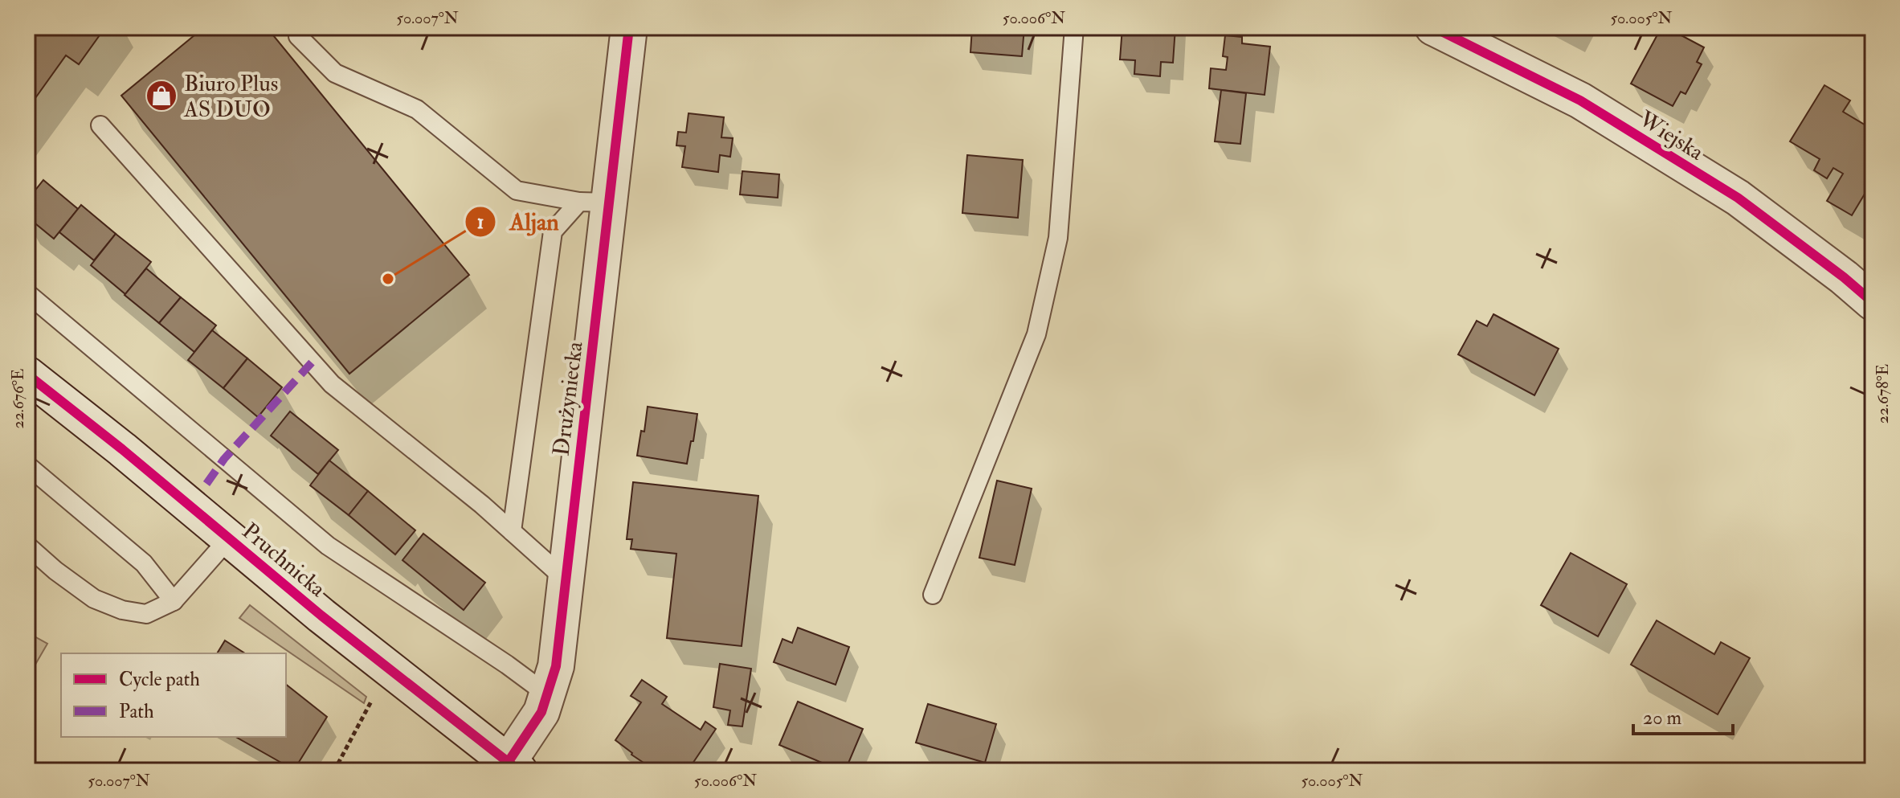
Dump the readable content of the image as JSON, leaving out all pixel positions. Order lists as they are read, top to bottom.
{
  "streets": {
    "street": ["Wiejska", "Drużyniecka", "Pruchnicka"]
  },
  "crossings": [
    ["Drużyniecka", "Pruchnicka"]
  ],
  "places": {
    "shop": ["Biuro Plus AS DUO"],
    "other": ["Aljan"]
  },
  "legend": ["Cycle path", "Path"],
  "scale_bar": "20 m",
  "coordinates": [
    "50.007°N",
    "50.006°N",
    "50.005°N",
    "22.678°E",
    "22.676°E"
  ]
}
